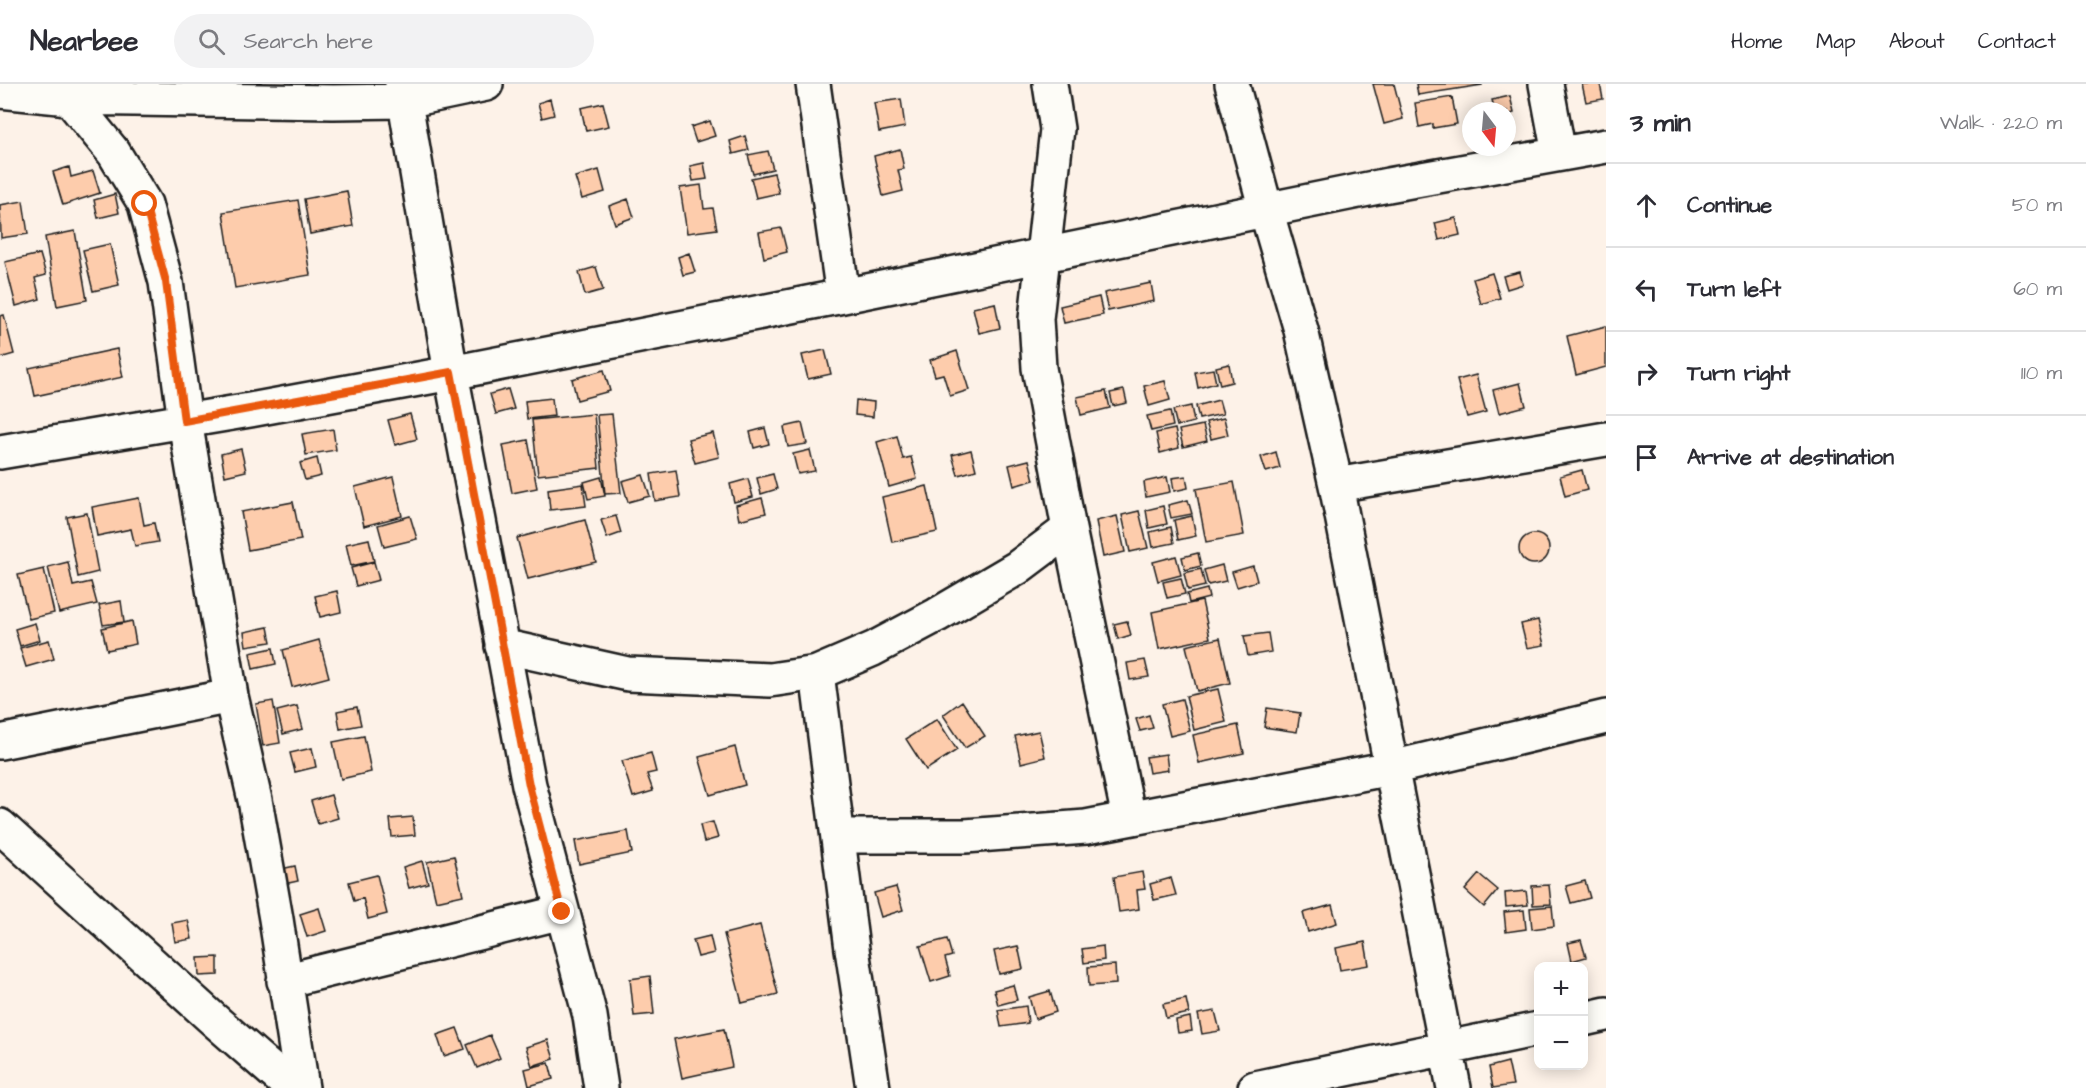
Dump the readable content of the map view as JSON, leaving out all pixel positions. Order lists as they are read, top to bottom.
{
  "north": "bottom",
  "page": {
    "header": "Nearbee",
    "search": "Search here",
    "nav": [
      "Home",
      "Map",
      "About",
      "Contact"
    ],
    "heading": ["3 min", "Walk · 220 m"],
    "list": [
      ["Continue", "50 m"],
      ["Turn left", "60 m"],
      ["Turn right", "110 m"],
      "Arrive at destination"
    ],
    "map_buttons": ["+", "−"]
  }
}
